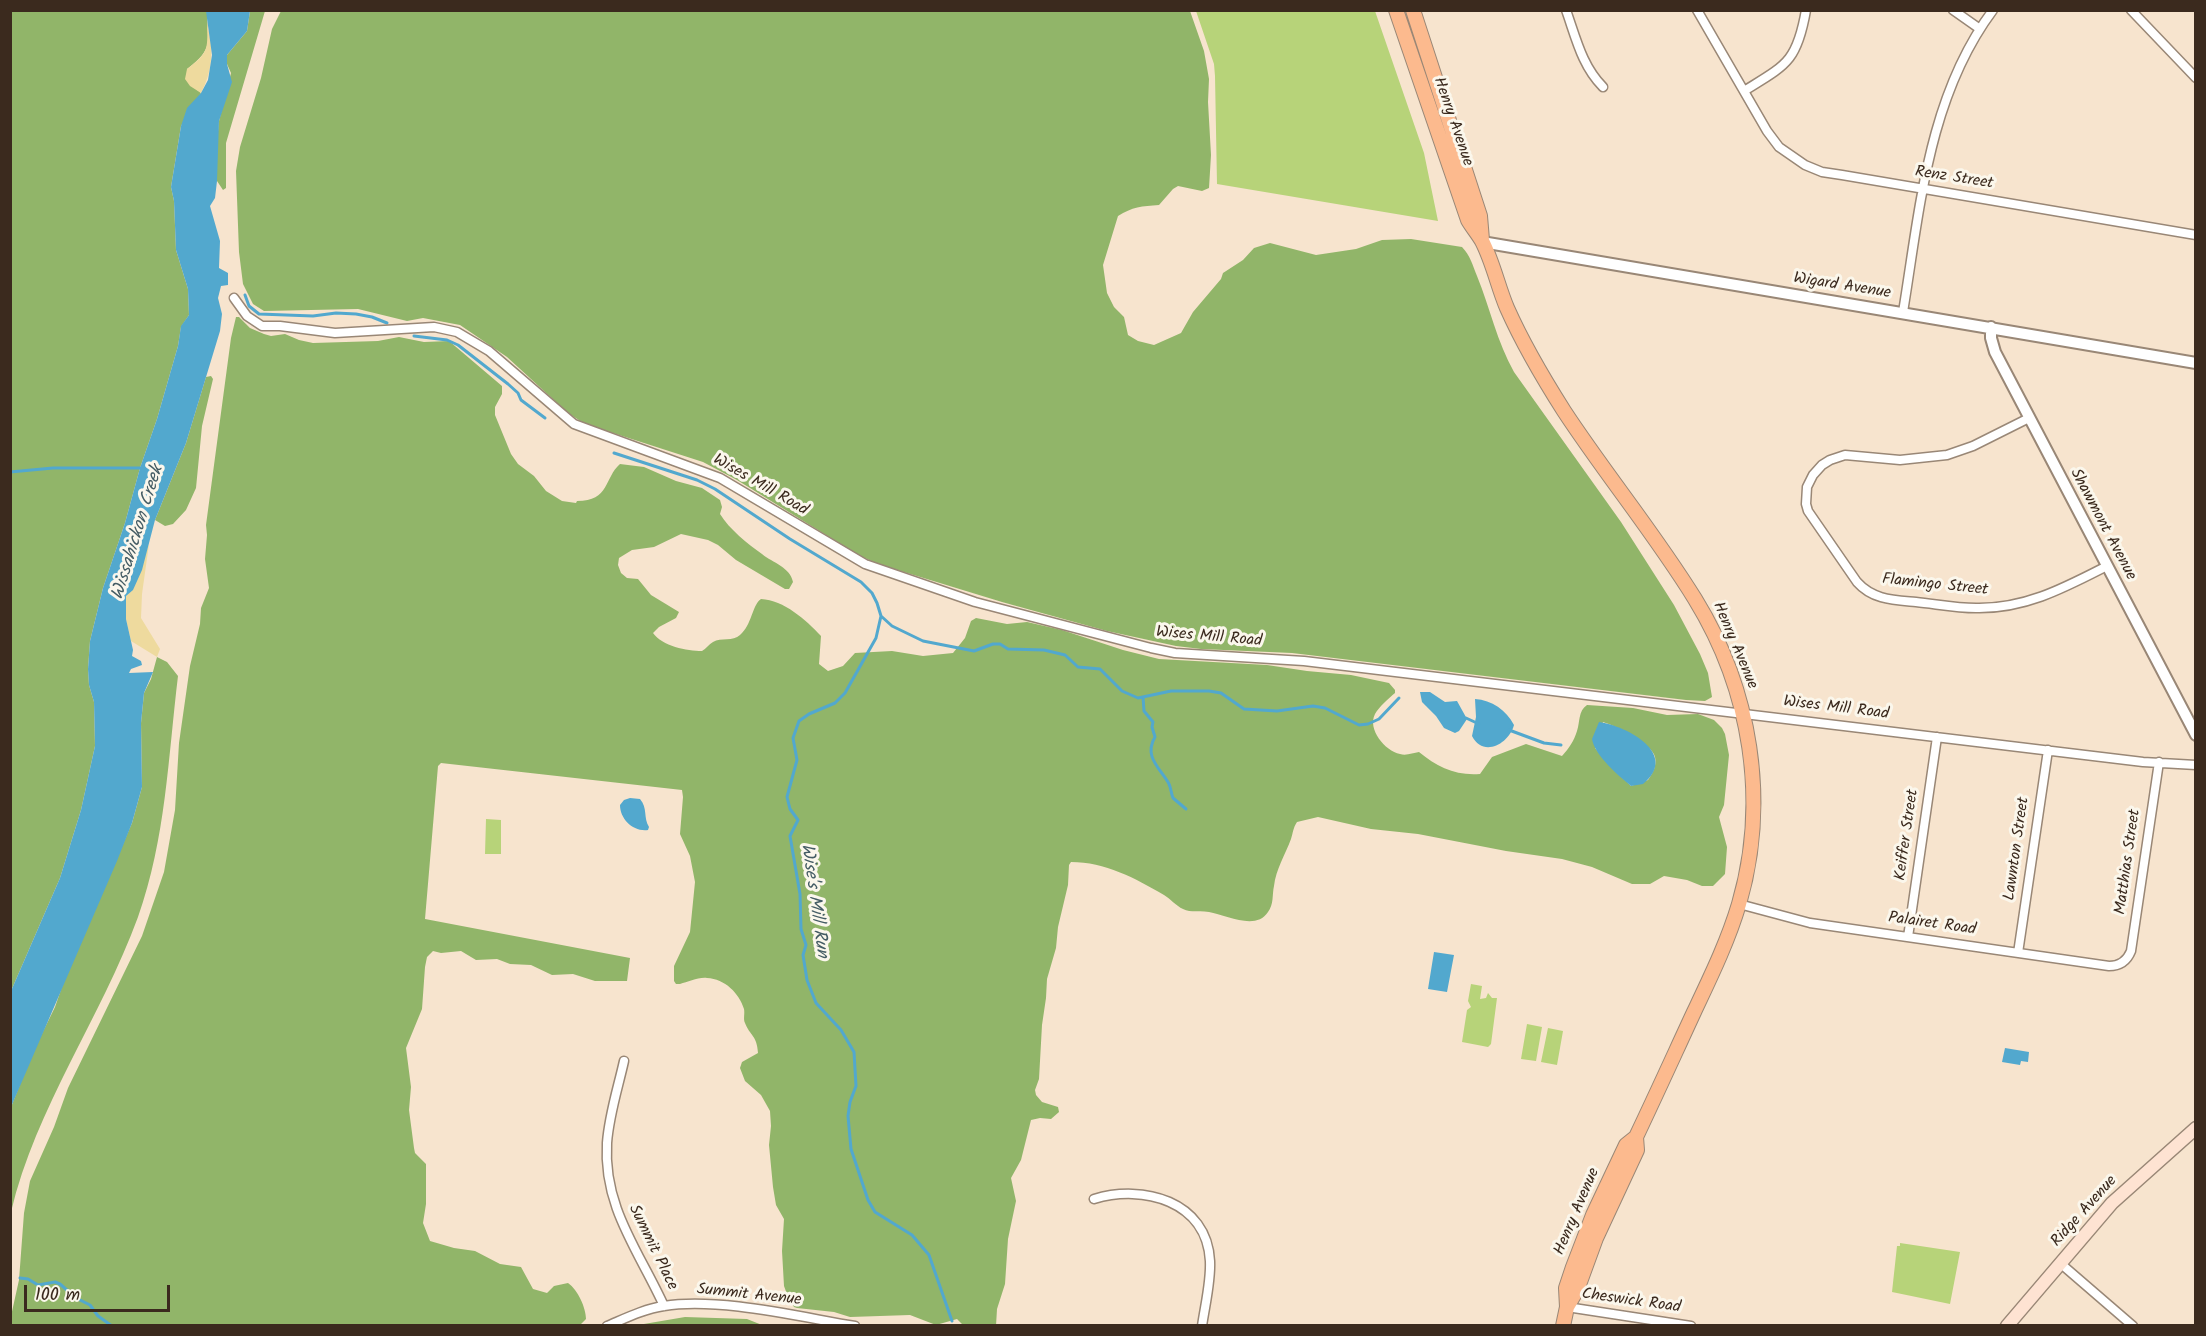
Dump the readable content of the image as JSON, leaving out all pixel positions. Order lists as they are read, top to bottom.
{
  "streets": {
    "main road": ["Henry Avenue", "Ridge Avenue"],
    "street": [
      "Renz Street",
      "Wigard Avenue",
      "Wises Mill Road",
      "Shawmont Avenue",
      "Flamingo Street",
      "Keiffer Street",
      "Lawnton Street",
      "Matthias Street",
      "Palairet Road",
      "Summit Place",
      "Summit Avenue",
      "Cheswick Road"
    ]
  },
  "crossings": [
    ["Henry Avenue", "Wigard Avenue"],
    ["Henry Avenue", "Wises Mill Road"],
    ["Henry Avenue", "Palairet Road"],
    ["Henry Avenue", "Cheswick Road"],
    ["Wigard Avenue", "Shawmont Avenue"],
    ["Wises Mill Road", "Keiffer Street"],
    ["Wises Mill Road", "Lawnton Street"],
    ["Wises Mill Road", "Matthias Street"],
    ["Shawmont Avenue", "Flamingo Street"],
    ["Keiffer Street", "Palairet Road"],
    ["Lawnton Street", "Palairet Road"],
    ["Matthias Street", "Palairet Road"],
    ["Summit Place", "Summit Avenue"]
  ],
  "water": ["Wissahickon Creek", "Wise's Mill Run"],
  "scale_bar": "100 m"
}
